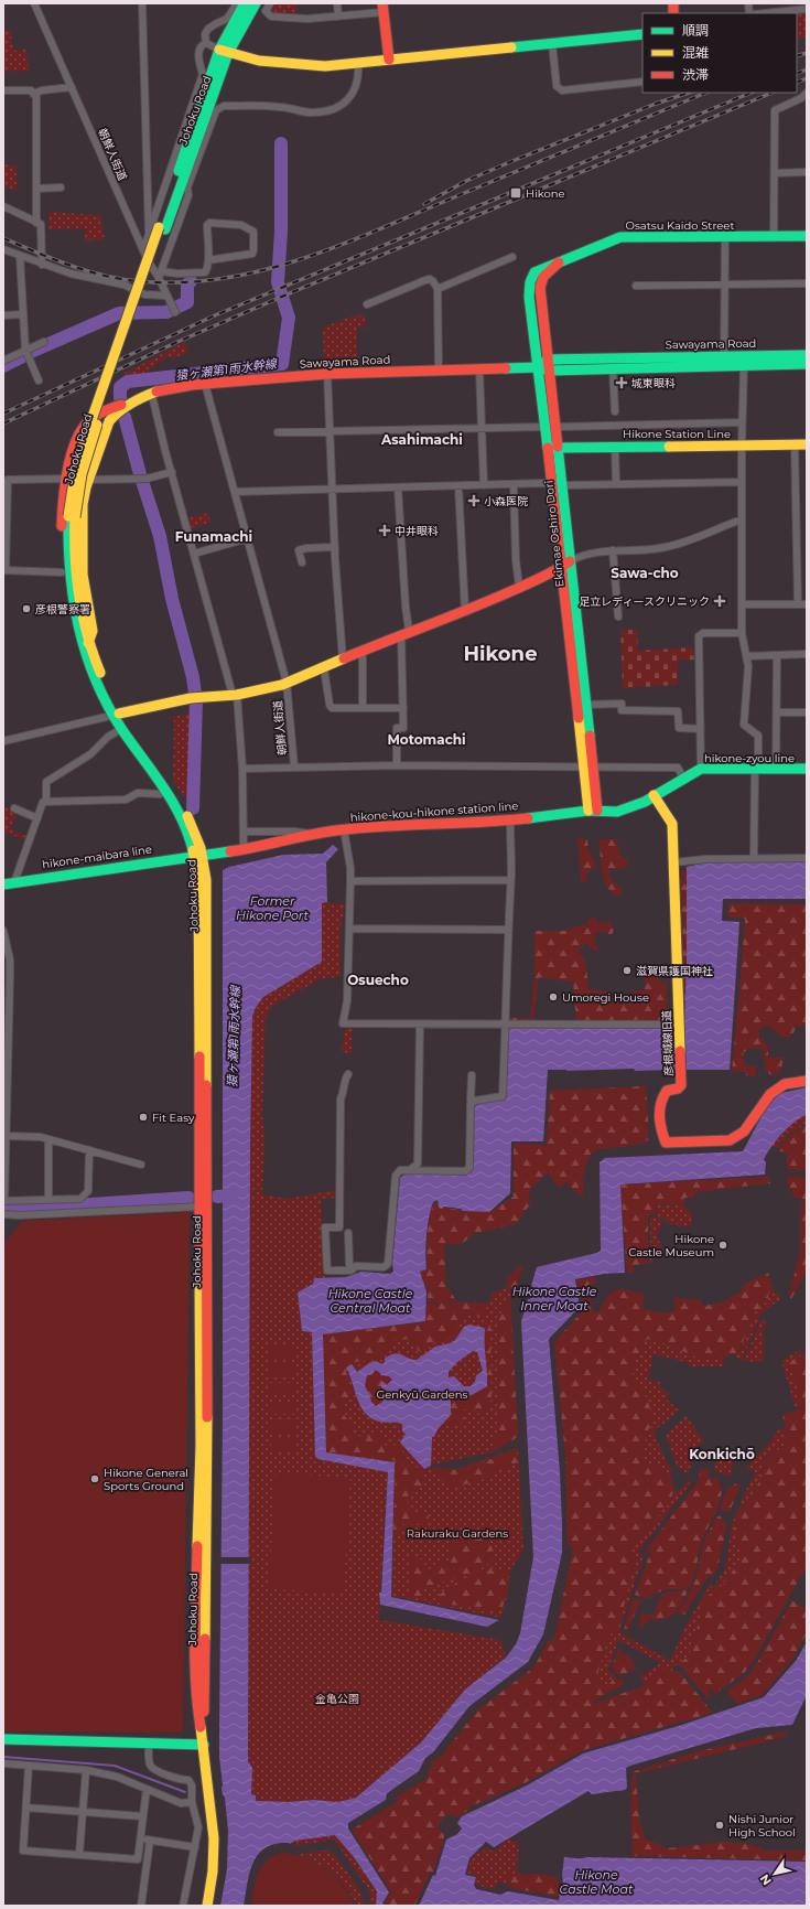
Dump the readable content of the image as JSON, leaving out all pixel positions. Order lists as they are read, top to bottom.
{
  "streets": {
    "main road": [
      "Johoku Road",
      "Osatsu Kaido Street",
      "Sawayama Road",
      "Hikone Station Line",
      "Ekimae Oshiro Dori",
      "hikone-zyou line",
      "hikone-kou-hikone station line",
      "hikone-maibara line",
      "彦根城線旧道"
    ],
    "street": ["朝鮮人街道"]
  },
  "crossings": [
    ["Johoku Road", "hikone-kou-hikone station line"],
    ["Johoku Road", "hikone-maibara line"],
    ["朝鮮人街道", "Sawayama Road"],
    ["朝鮮人街道", "Ekimae Oshiro Dori"],
    ["朝鮮人街道", "hikone-zyou line"],
    ["Osatsu Kaido Street", "Ekimae Oshiro Dori"],
    ["Sawayama Road", "Ekimae Oshiro Dori"],
    ["Hikone Station Line", "Ekimae Oshiro Dori"],
    ["Ekimae Oshiro Dori", "hikone-zyou line"],
    ["Ekimae Oshiro Dori", "hikone-kou-hikone station line"],
    ["hikone-zyou line", "hikone-kou-hikone station line"],
    ["hikone-zyou line", "彦根城線旧道"],
    ["hikone-kou-hikone station line", "hikone-maibara line"]
  ],
  "districts": [
    "Asahimachi",
    "Funamachi",
    "Sawa-cho",
    "Hikone",
    "Motomachi",
    "Osuecho",
    "Konkichō"
  ],
  "water": [
    "猿ヶ瀬第1雨水幹線",
    "Former Hikone Port",
    "Hikone Castle Inner Moat",
    "Hikone Castle Central Moat",
    "Hikone Castle Moat"
  ],
  "parks": ["Genkyū Gardens", "Rakuraku Gardens", "金亀公園"],
  "places": {
    "transit": ["Hikone"],
    "health": [
      "城東眼科",
      "小森医院",
      "中井眼科",
      "足立レディースクリニック"
    ],
    "other": [
      "彦根警察署",
      "滋賀県護国神社",
      "Umoregi House",
      "Fit Easy",
      "Hikone Castle Museum",
      "Hikone General Sports Ground",
      "Nishi Junior High School"
    ]
  },
  "legend": ["順調", "混雑", "渋滞"],
  "north": "bottom left"
}
